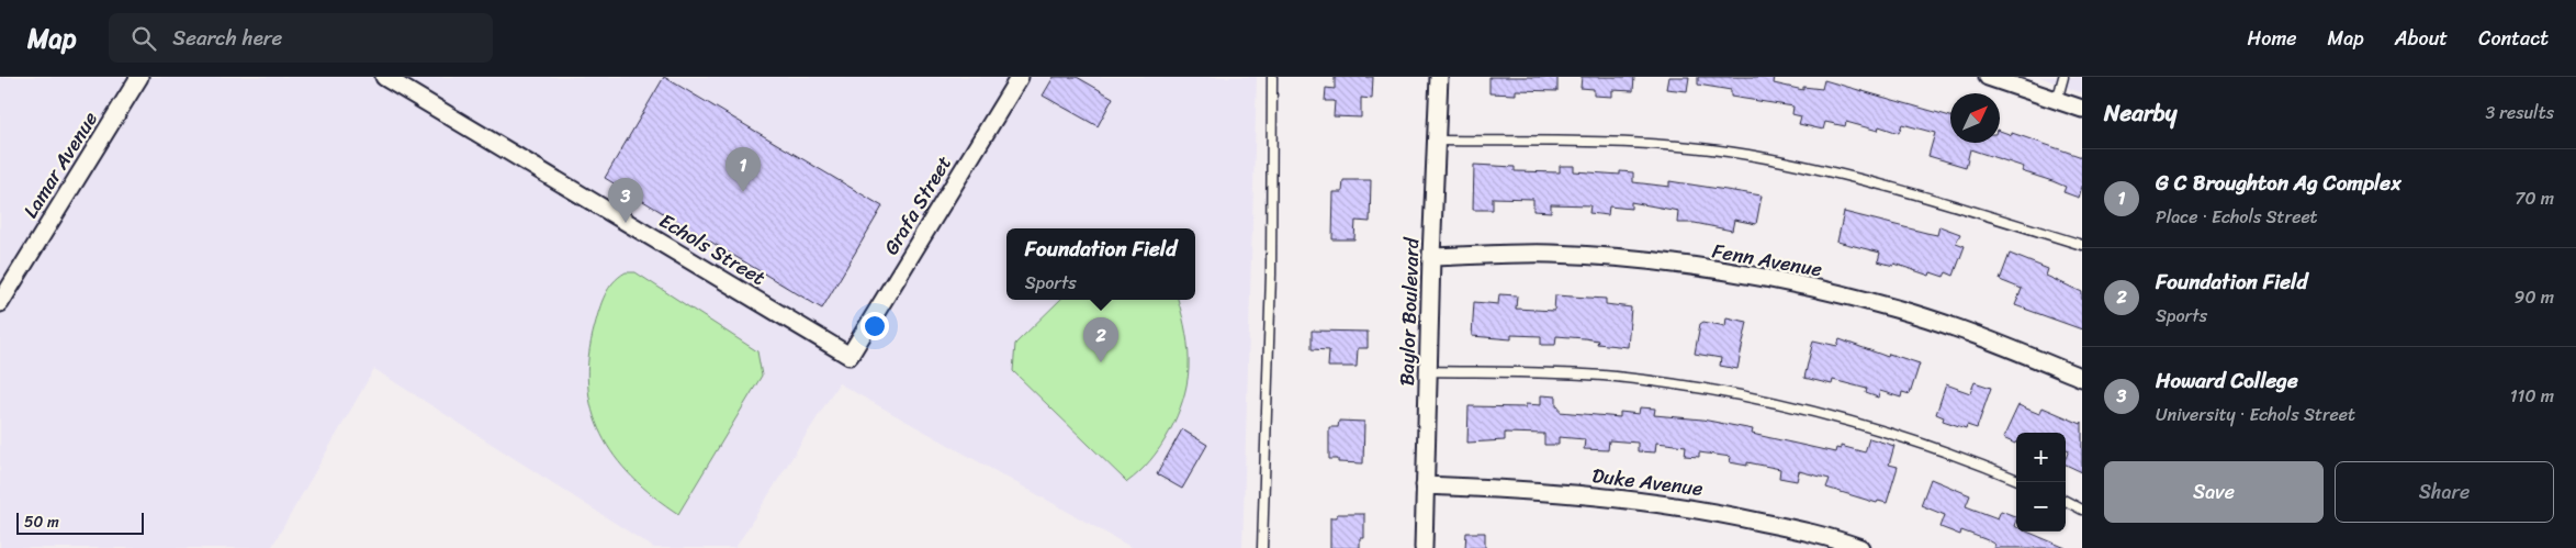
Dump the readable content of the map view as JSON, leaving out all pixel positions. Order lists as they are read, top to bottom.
{
  "streets": {
    "street": [
      "Lamar Avenue",
      "Grafa Street",
      "Echols Street",
      "Fenn Avenue",
      "Baylor Boulevard",
      "Duke Avenue"
    ]
  },
  "crossings": [
    ["Grafa Street", "Echols Street"],
    ["Fenn Avenue", "Baylor Boulevard"],
    ["Baylor Boulevard", "Duke Avenue"]
  ],
  "scale_bar": "50 m",
  "north": "top right",
  "page": {
    "header": "Map",
    "search": "Search here",
    "nav": [
      "Home",
      "Map",
      "About",
      "Contact"
    ],
    "heading": ["Nearby", "3 results"],
    "pins": ["1", "3", "2"],
    "list": [
      {
        "mark": "1",
        "name": "G C Broughton Ag Complex",
        "note": "Place · Echols Street",
        "value": "70 m"
      },
      {
        "mark": "2",
        "name": "Foundation Field",
        "note": "Sports",
        "value": "90 m"
      },
      {
        "mark": "3",
        "name": "Howard College",
        "note": "University · Echols Street",
        "value": "110 m"
      }
    ],
    "popup": ["Foundation Field", "Sports"],
    "map_buttons": ["+", "−"],
    "buttons": ["Save", "Share"],
    "scale": "50 m"
  }
}
